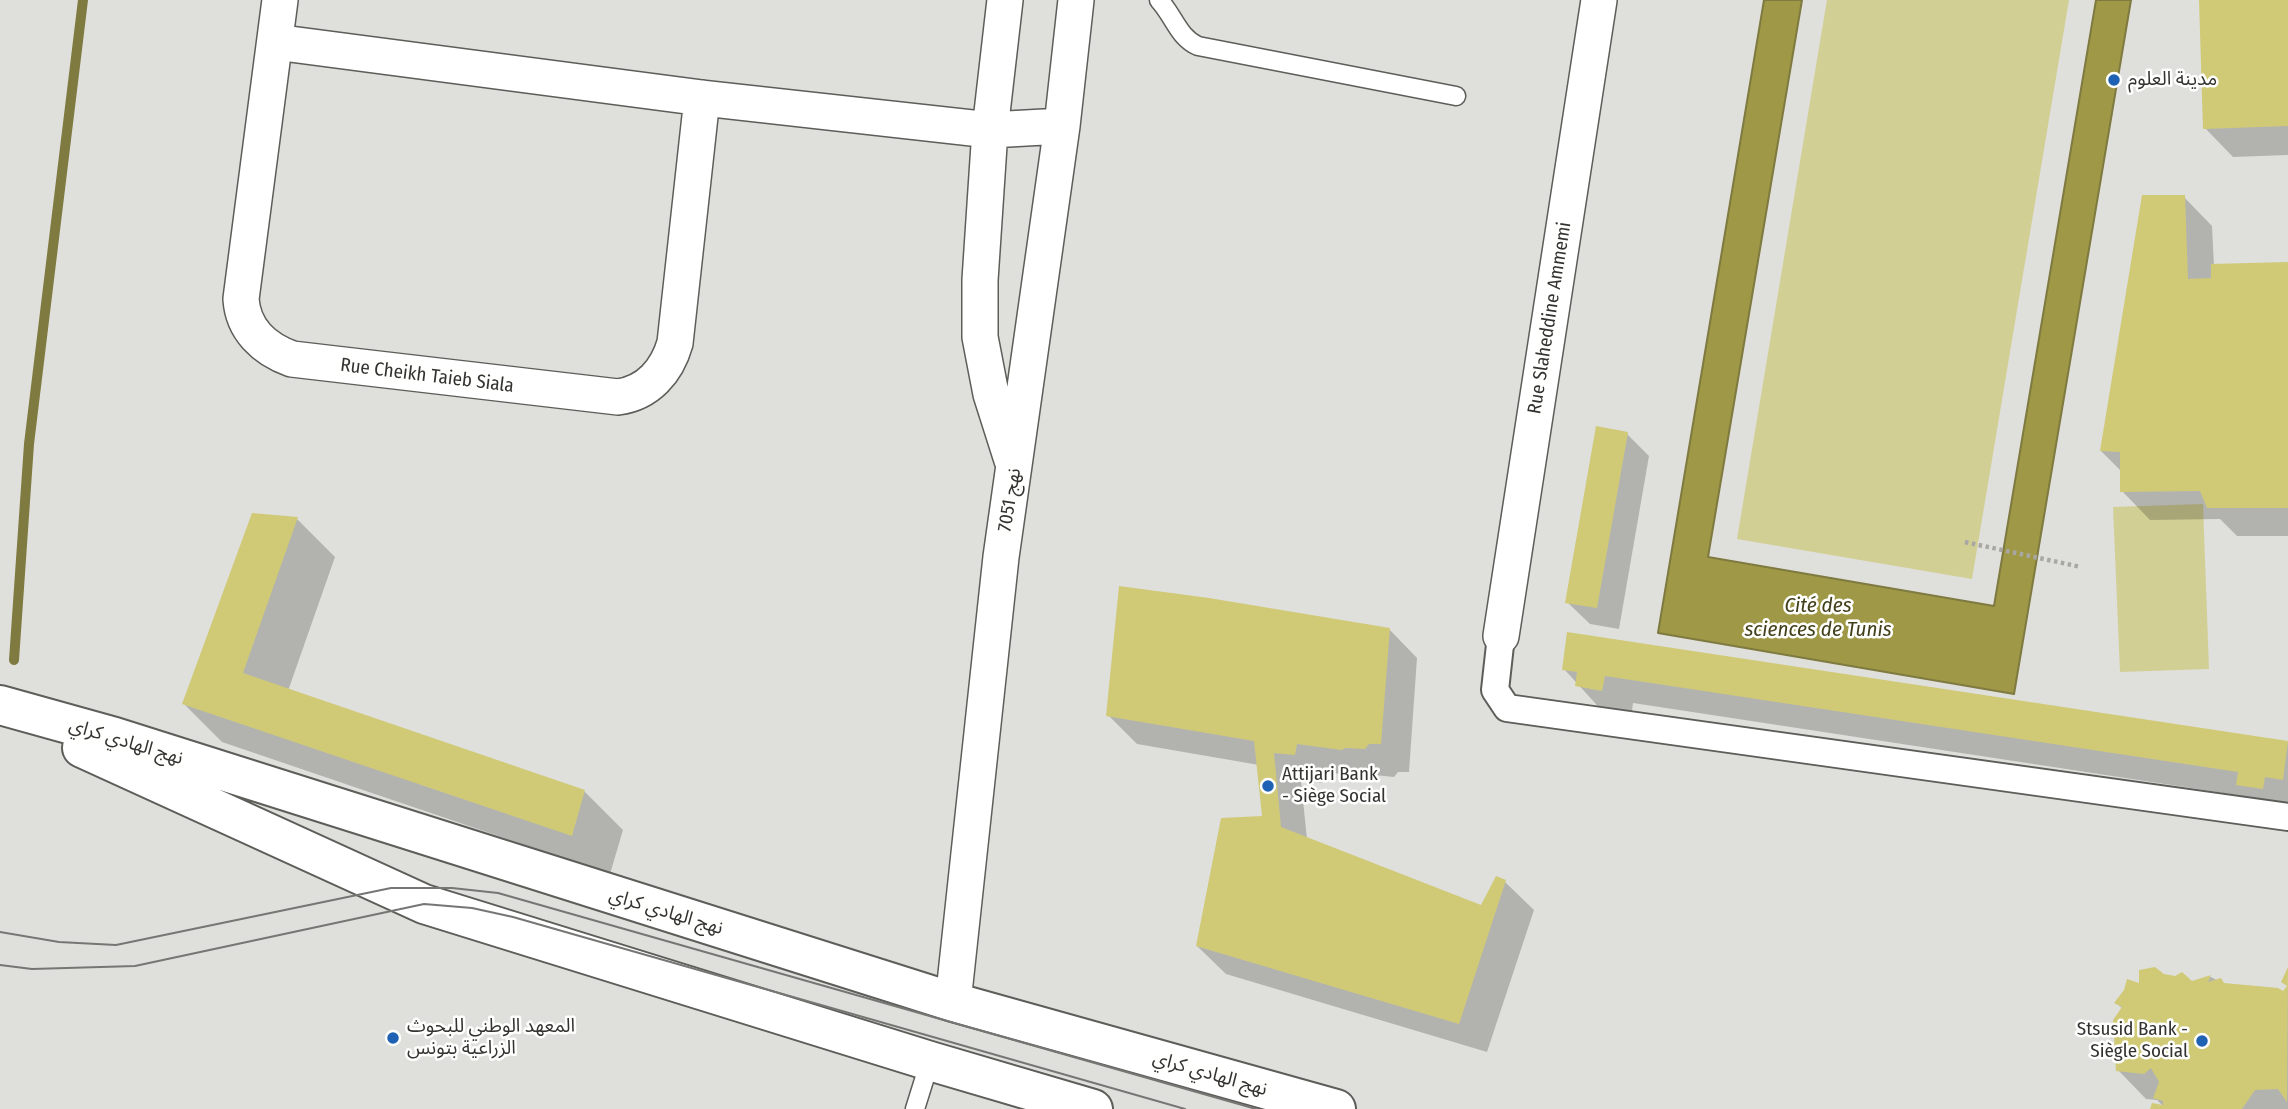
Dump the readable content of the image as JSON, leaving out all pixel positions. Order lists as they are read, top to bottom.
{
  "streets": {
    "street": [
      "Rue Slaheddine Ammemi",
      "Rue Cheikh Taieb Siala",
      "نهج 7051",
      "نهج الهادي كراي"
    ]
  },
  "crossings": [
    ["نهج 7051", "نهج الهادي كراي"]
  ],
  "water": ["Cité des sciences de Tunis"],
  "places": [
    "مدينة العلوم",
    "Attijari Bank - Siège Social",
    "المعهد الوطني للبحوث الزراعية بتونس",
    "Stsusid Bank - Siègle Social"
  ]
}
